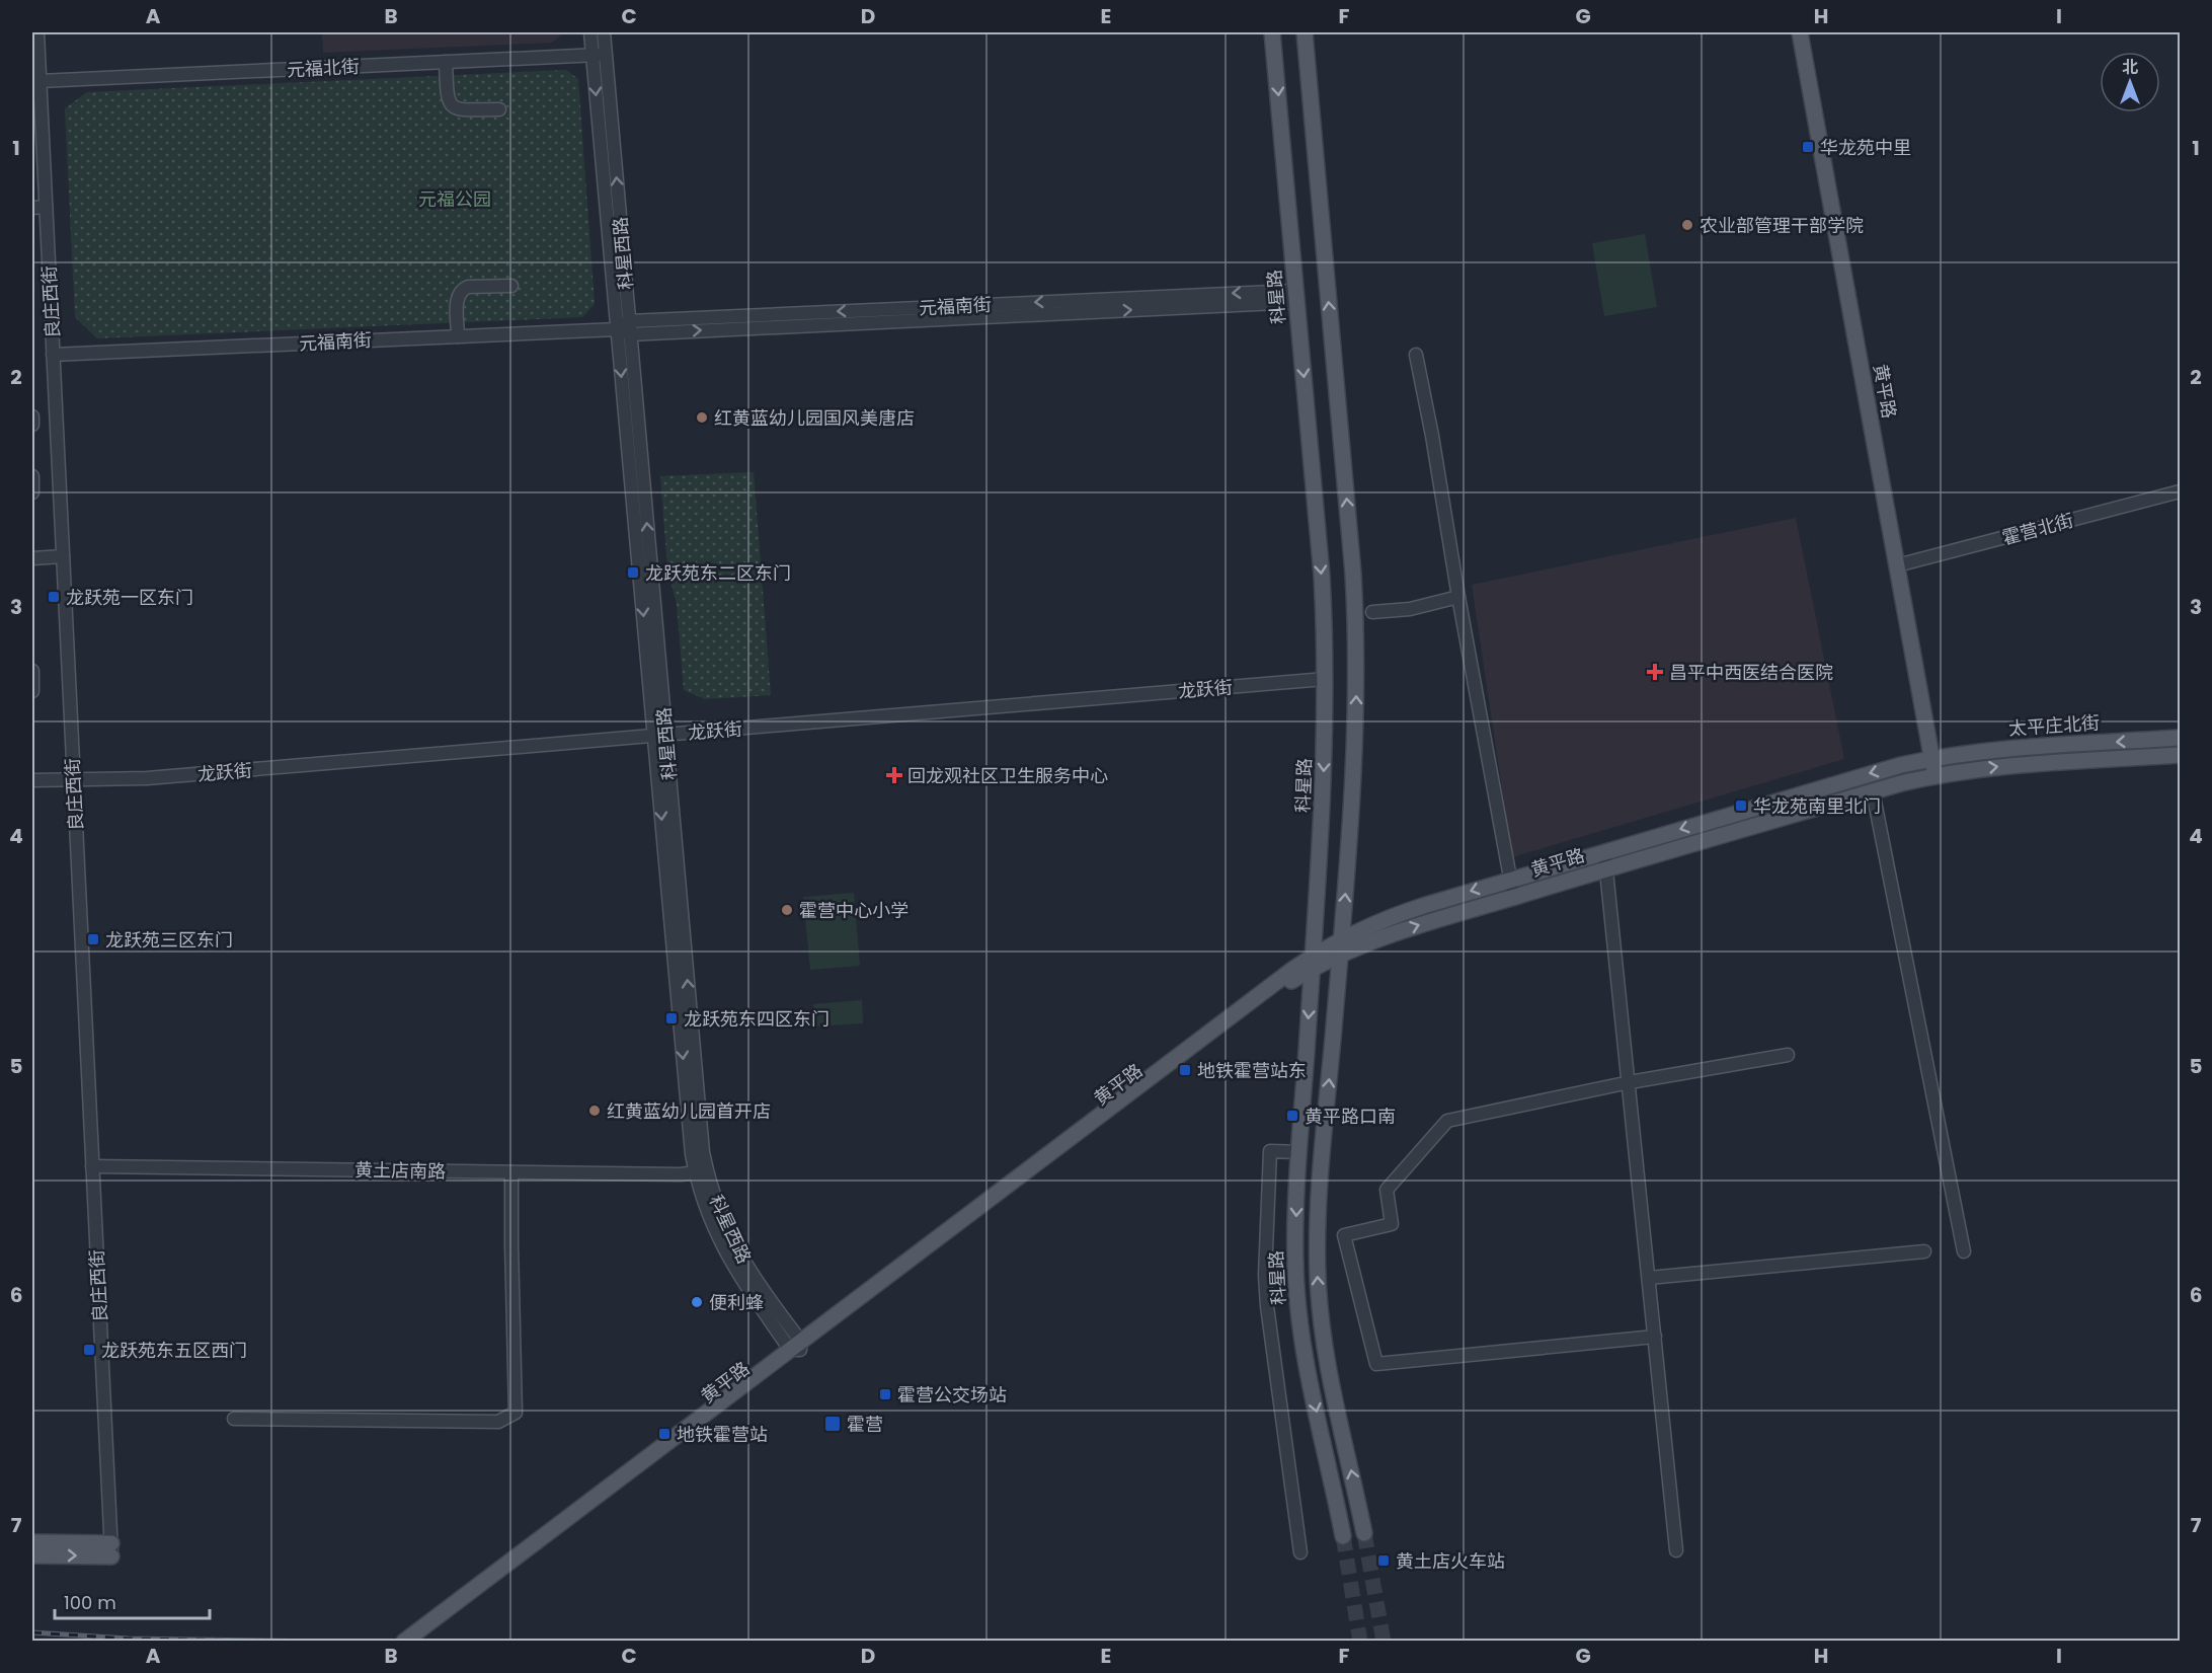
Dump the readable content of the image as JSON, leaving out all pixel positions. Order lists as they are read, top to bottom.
{
  "streets": {
    "main road": ["科星路", "黄平路", "太平庄北街"],
    "street": [
      "元福北街",
      "科星西路",
      "良庄西街",
      "元福南街",
      "霍营北街",
      "龙跃街",
      "黄土店南路"
    ]
  },
  "crossings": [
    ["元福北街", "科星西路"],
    ["元福北街", "良庄西街"],
    ["科星西路", "元福南街"],
    ["科星西路", "黄平路"],
    ["科星西路", "龙跃街"],
    ["科星西路", "黄土店南路"],
    ["科星路", "元福南街"],
    ["科星路", "黄平路"],
    ["科星路", "龙跃街"],
    ["良庄西街", "元福南街"],
    ["良庄西街", "龙跃街"],
    ["良庄西街", "黄土店南路"],
    ["黄平路", "霍营北街"],
    ["黄平路", "太平庄北街"]
  ],
  "parks": ["元福公园"],
  "places": {
    "transit": [
      "华龙苑中里",
      "龙跃苑东二区东门",
      "龙跃苑一区东门",
      "华龙苑南里北门",
      "龙跃苑三区东门",
      "龙跃苑东四区东门",
      "地铁霍营站东",
      "黄平路口南",
      "龙跃苑东五区西门",
      "霍营公交场站",
      "霍营",
      "地铁霍营站",
      "黄土店火车站"
    ],
    "other": [
      "农业部管理干部学院",
      "红黄蓝幼儿园国风美唐店",
      "霍营中心小学",
      "红黄蓝幼儿园首开店",
      "便利蜂"
    ],
    "health": ["昌平中西医结合医院", "回龙观社区卫生服务中心"]
  },
  "scale_bar": "100 m",
  "north": "top",
  "grid": {
    "columns": [
      "A",
      "B",
      "C",
      "D",
      "E",
      "F",
      "G",
      "H",
      "I"
    ],
    "rows": [
      "1",
      "2",
      "3",
      "4",
      "5",
      "6",
      "7"
    ]
  }
}
